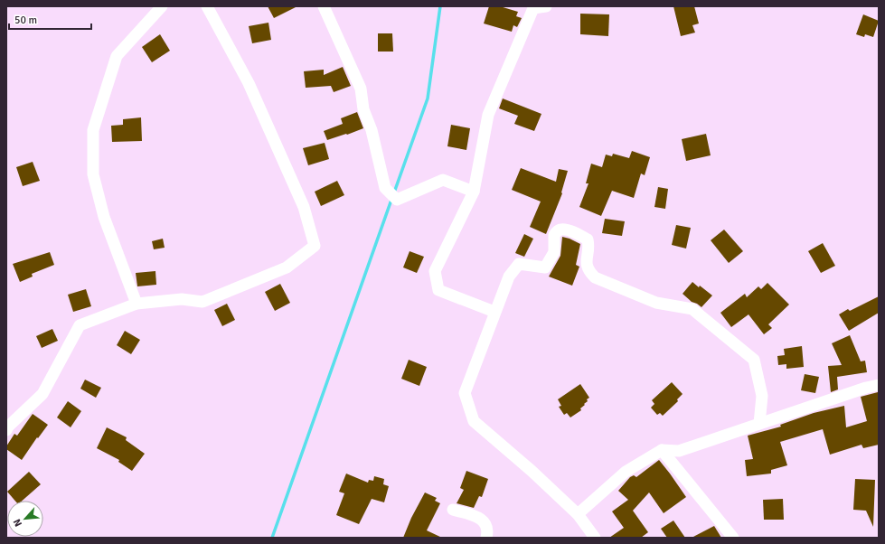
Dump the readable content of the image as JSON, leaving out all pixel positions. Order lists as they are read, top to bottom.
{
  "scale_bar": "50 m",
  "north": "bottom left"
}
